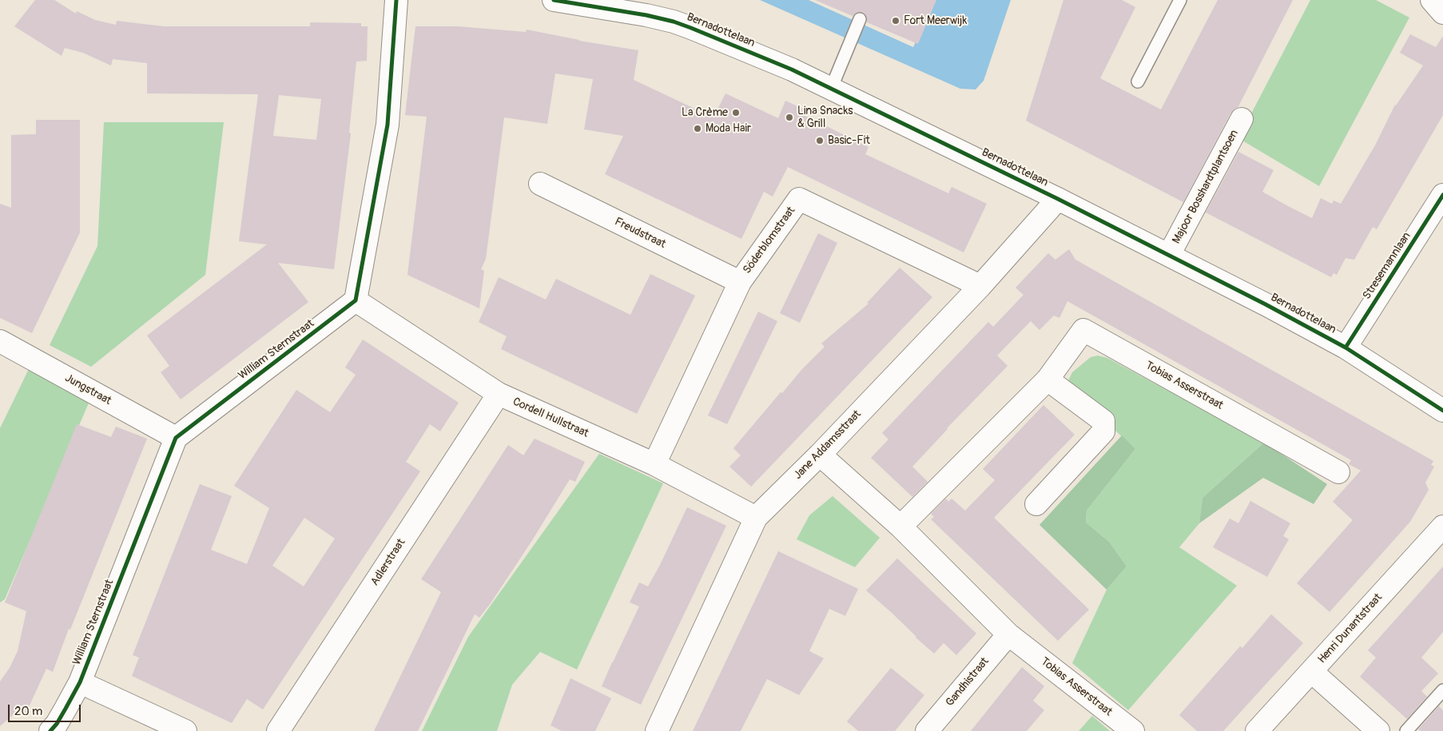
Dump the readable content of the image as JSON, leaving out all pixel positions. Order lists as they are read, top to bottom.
{
  "streets": {
    "street": [
      "Bernadottelaan",
      "Majoor Bosshardtplantsoen",
      "Freudstraat",
      "Söderblomstraat",
      "Stresemannlaan",
      "William Sternstraat",
      "Tobias Asserstraat",
      "Jungstraat",
      "Cordell Hullstraat",
      "Jane Addamsstraat",
      "Adlerstraat",
      "Henri Dunantstraat",
      "Gandhistraat"
    ]
  },
  "crossings": [
    ["Bernadottelaan", "Majoor Bosshardtplantsoen"],
    ["Bernadottelaan", "Stresemannlaan"],
    ["Bernadottelaan", "Jane Addamsstraat"],
    ["Freudstraat", "Söderblomstraat"],
    ["Söderblomstraat", "Cordell Hullstraat"],
    ["Söderblomstraat", "Jane Addamsstraat"],
    ["William Sternstraat", "Jungstraat"],
    ["William Sternstraat", "Cordell Hullstraat"],
    ["Tobias Asserstraat", "Jane Addamsstraat"],
    ["Tobias Asserstraat", "Gandhistraat"],
    ["Cordell Hullstraat", "Jane Addamsstraat"],
    ["Cordell Hullstraat", "Adlerstraat"]
  ],
  "places": [
    "Fort Meerwijk",
    "La Crème",
    "Lina Snacks & Grill",
    "Moda Hair",
    "Basic-Fit"
  ],
  "scale_bar": "20 m"
}
